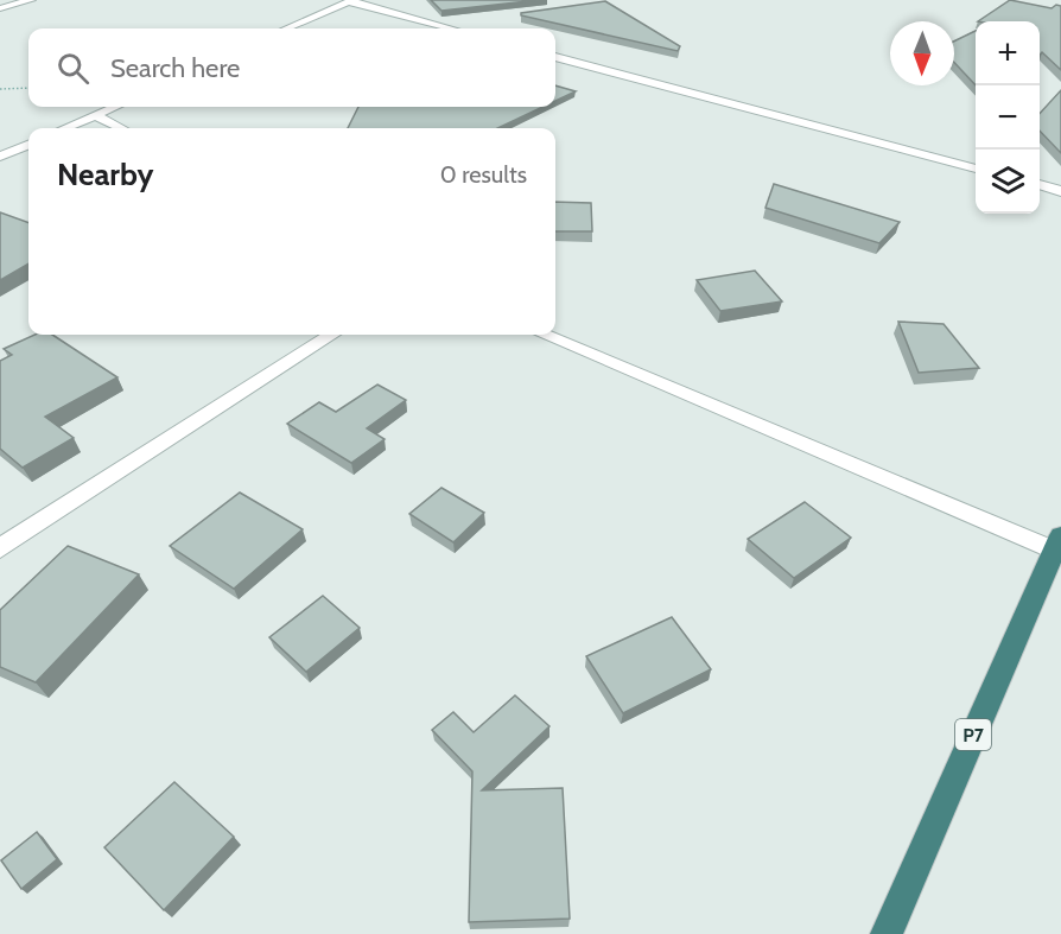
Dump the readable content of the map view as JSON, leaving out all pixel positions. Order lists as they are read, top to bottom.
{
  "streets": {
    "highway": ["P7"]
  },
  "north": "bottom",
  "page": {
    "map_buttons": ["+", "−"],
    "search": "Search here",
    "heading": ["Nearby", "0 results"]
  }
}
